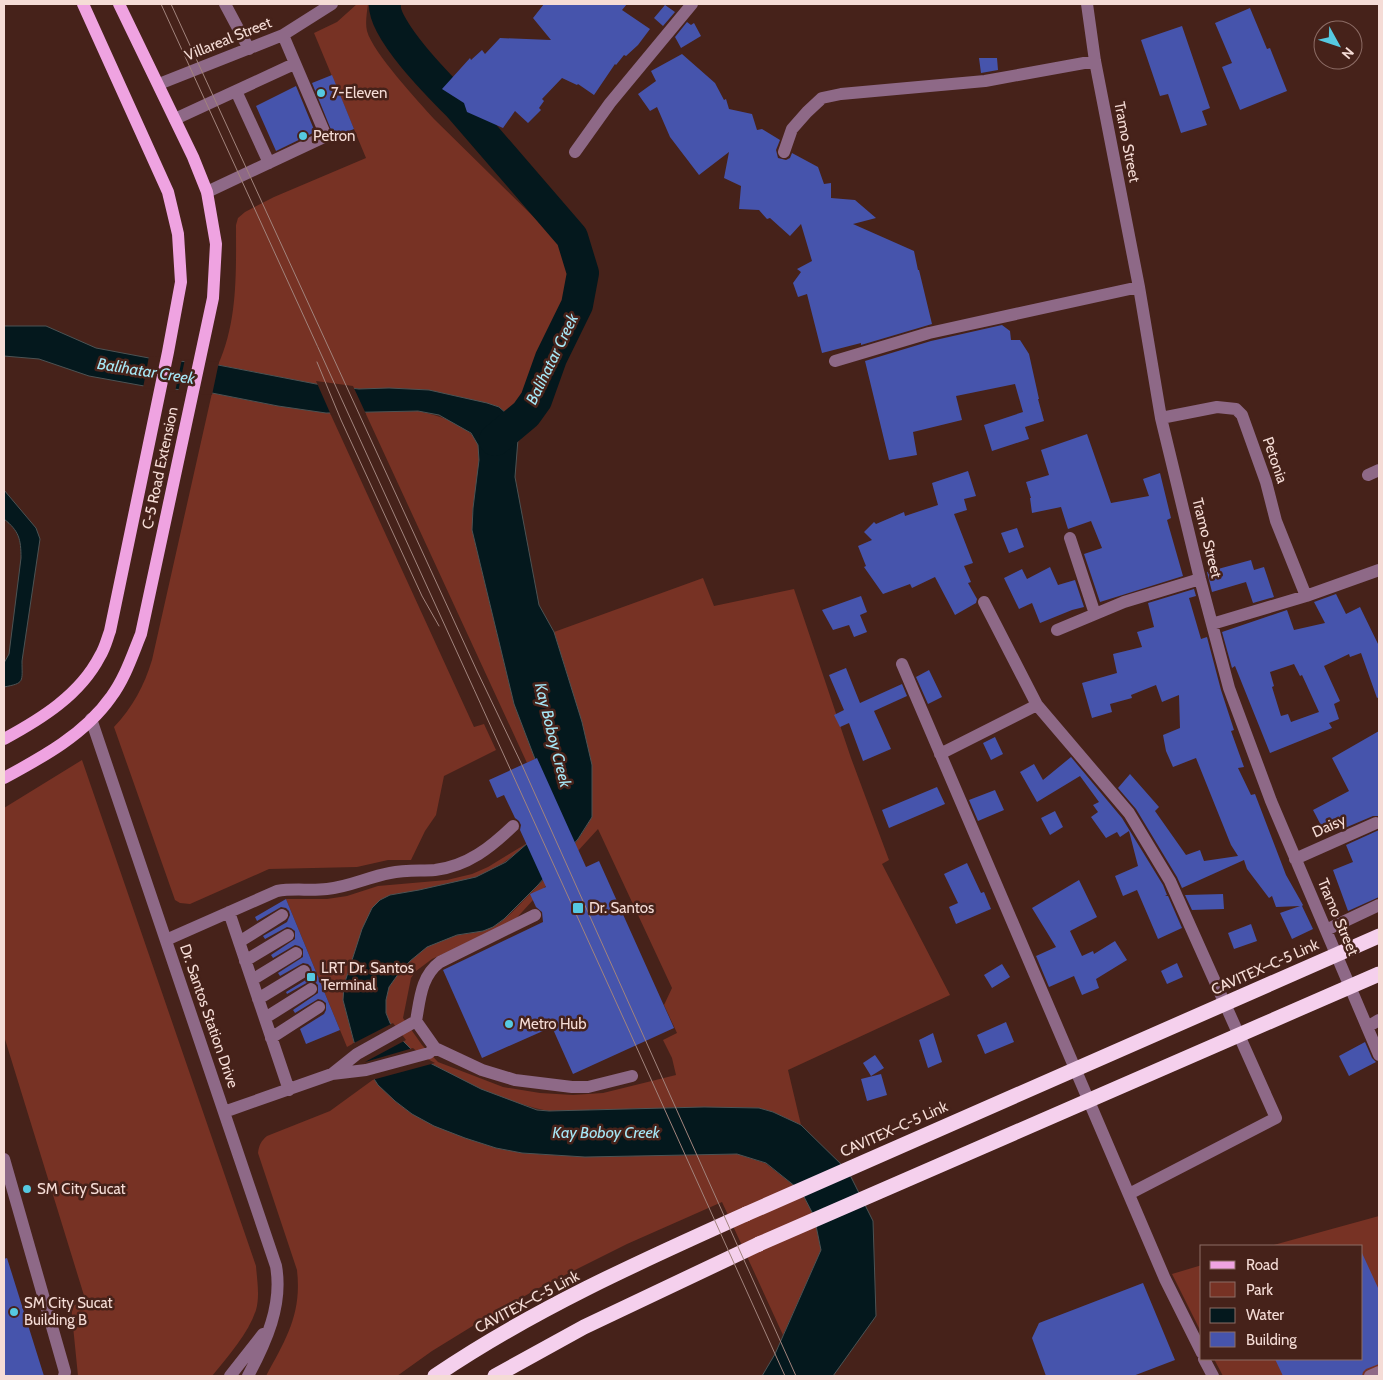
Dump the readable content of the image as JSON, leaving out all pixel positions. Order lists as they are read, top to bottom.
{
  "streets": {
    "highway": ["CAVITEX–C-5 Link"],
    "main road": ["C-5 Road Extension"],
    "street": [
      "Villareal Street",
      "Tramo Street",
      "Petonia",
      "Daisy",
      "Dr. Santos Station Drive"
    ]
  },
  "crossings": [
    ["Villareal Street", "C-5 Road Extension"],
    ["Tramo Street", "Petonia"],
    ["Tramo Street", "Daisy"],
    ["C-5 Road Extension", "Dr. Santos Station Drive"]
  ],
  "water": ["Balihatar Creek", "Kay Boboy Creek"],
  "places": {
    "other": [
      "7-Eleven",
      "Petron",
      "Metro Hub",
      "SM City Sucat",
      "SM City Sucat Building B"
    ],
    "transit": ["Dr. Santos", "LRT Dr. Santos Terminal"]
  },
  "legend": [
    "Road",
    "Park",
    "Water",
    "Building"
  ],
  "north": "bottom right"
}
